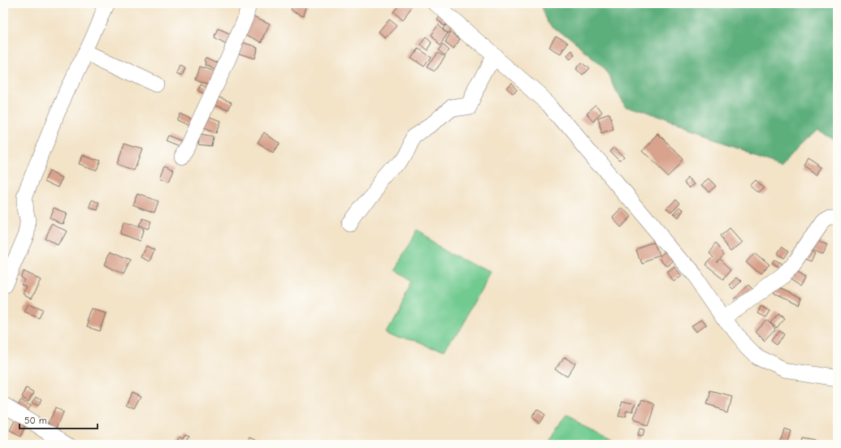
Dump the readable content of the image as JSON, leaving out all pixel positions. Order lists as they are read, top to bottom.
{
  "scale_bar": "50 m"
}
